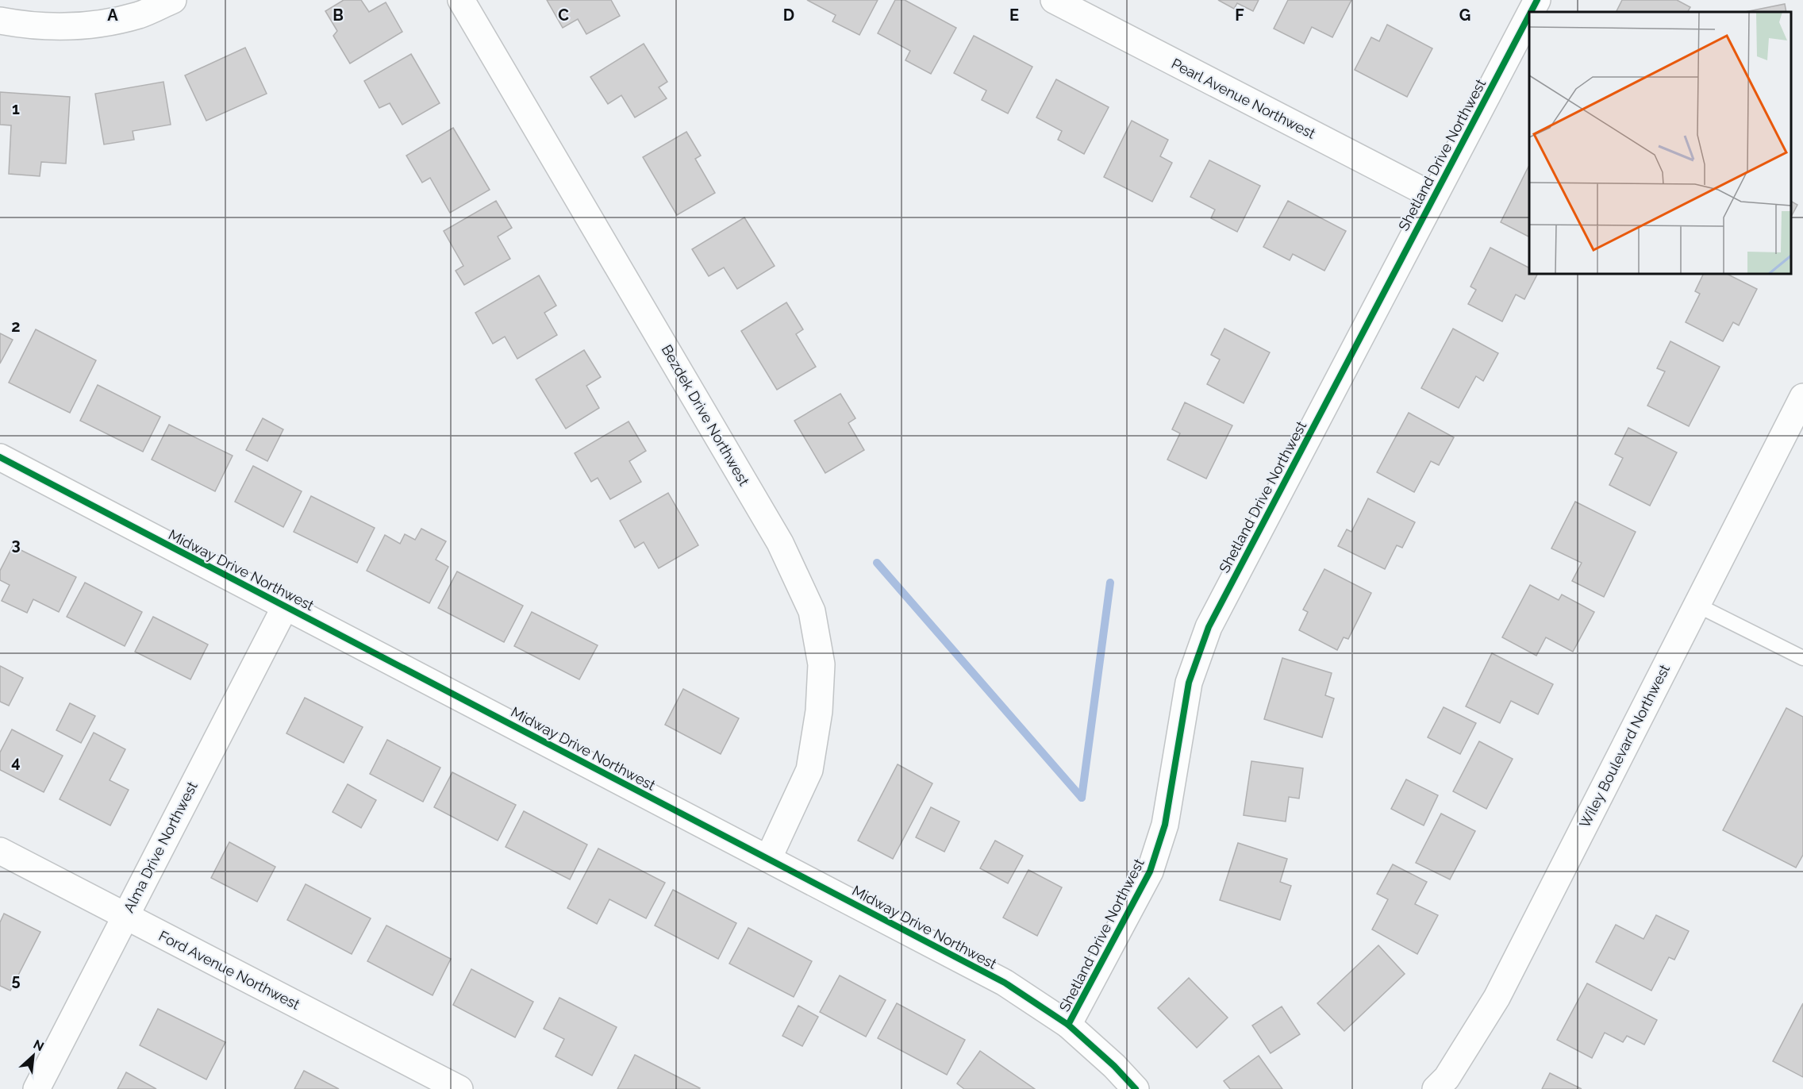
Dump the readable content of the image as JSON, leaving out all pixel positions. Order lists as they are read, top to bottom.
{
  "streets": {
    "street": [
      "Pearl Avenue Northwest",
      "Shetland Drive Northwest",
      "Bezdek Drive Northwest",
      "Midway Drive Northwest",
      "Wiley Boulevard Northwest",
      "Alma Drive Northwest",
      "Ford Avenue Northwest"
    ]
  },
  "crossings": [
    ["Pearl Avenue Northwest", "Shetland Drive Northwest"],
    ["Shetland Drive Northwest", "Midway Drive Northwest"],
    ["Bezdek Drive Northwest", "Midway Drive Northwest"],
    ["Midway Drive Northwest", "Alma Drive Northwest"],
    ["Alma Drive Northwest", "Ford Avenue Northwest"]
  ],
  "north": "top right",
  "grid": {
    "columns": [
      "A",
      "B",
      "C",
      "D",
      "E",
      "F",
      "G"
    ],
    "rows": [
      "1",
      "2",
      "3",
      "4",
      "5"
    ]
  }
}
